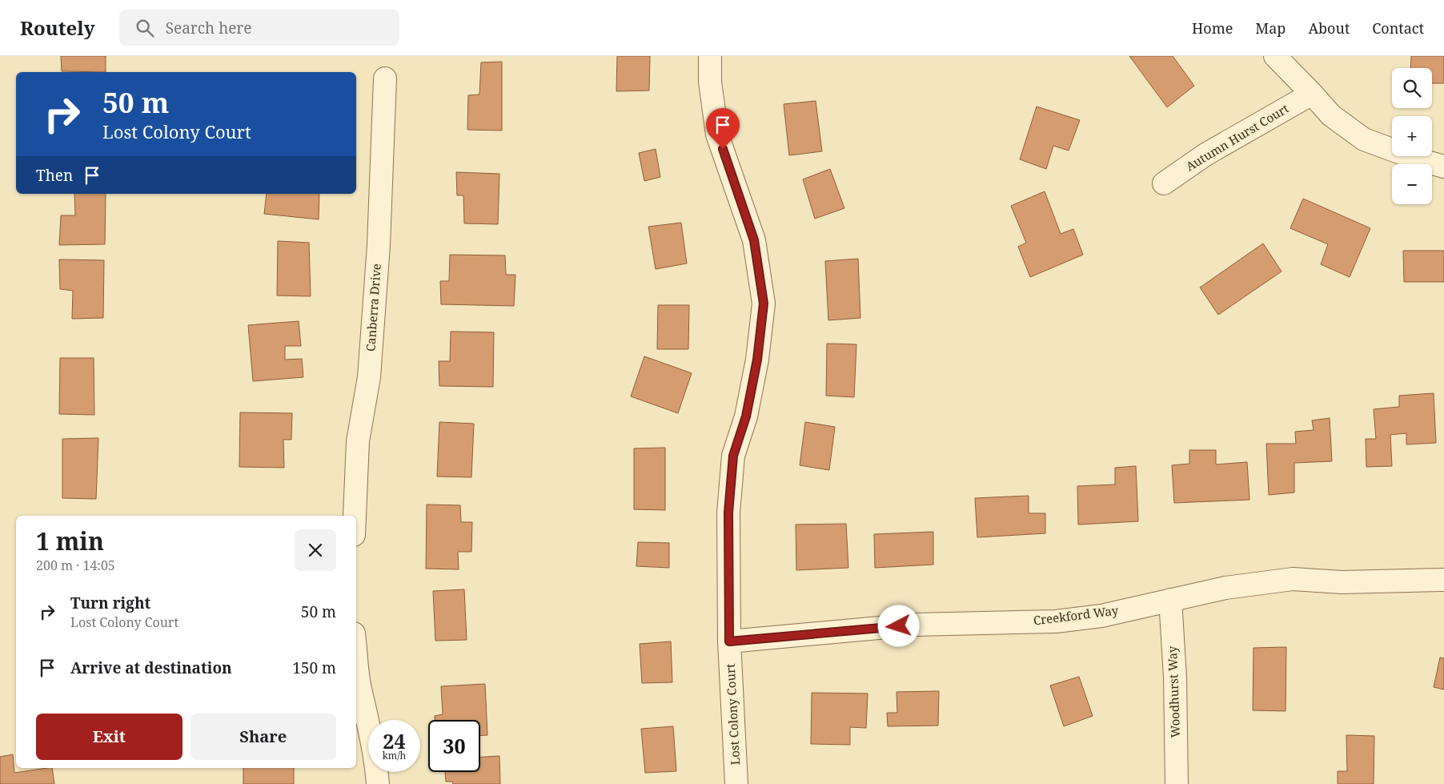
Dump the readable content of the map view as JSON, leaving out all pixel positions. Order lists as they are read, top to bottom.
{
  "streets": {
    "street": [
      "Autumn Hurst Court",
      "Canberra Drive",
      "Creekford Way",
      "Woodhurst Way",
      "Lost Colony Court"
    ]
  },
  "crossings": [
    ["Creekford Way", "Woodhurst Way"],
    ["Creekford Way", "Lost Colony Court"]
  ],
  "page": {
    "header": "Routely",
    "search": "Search here",
    "nav": [
      "Home",
      "Map",
      "About",
      "Contact"
    ],
    "map_buttons": ["+", "−"],
    "turn": ["50 m", "Lost Colony Court"],
    "then": "Then",
    "heading": ["1 min", "200 m · 14:05"],
    "list": [
      {
        "name": "Turn right",
        "note": "Lost Colony Court",
        "value": "50 m"
      },
      {
        "name": "Arrive at destination",
        "value": "150 m"
      }
    ],
    "buttons": ["Exit", "Share"],
    "speed": "24 km/h",
    "limit": "30"
  }
}
